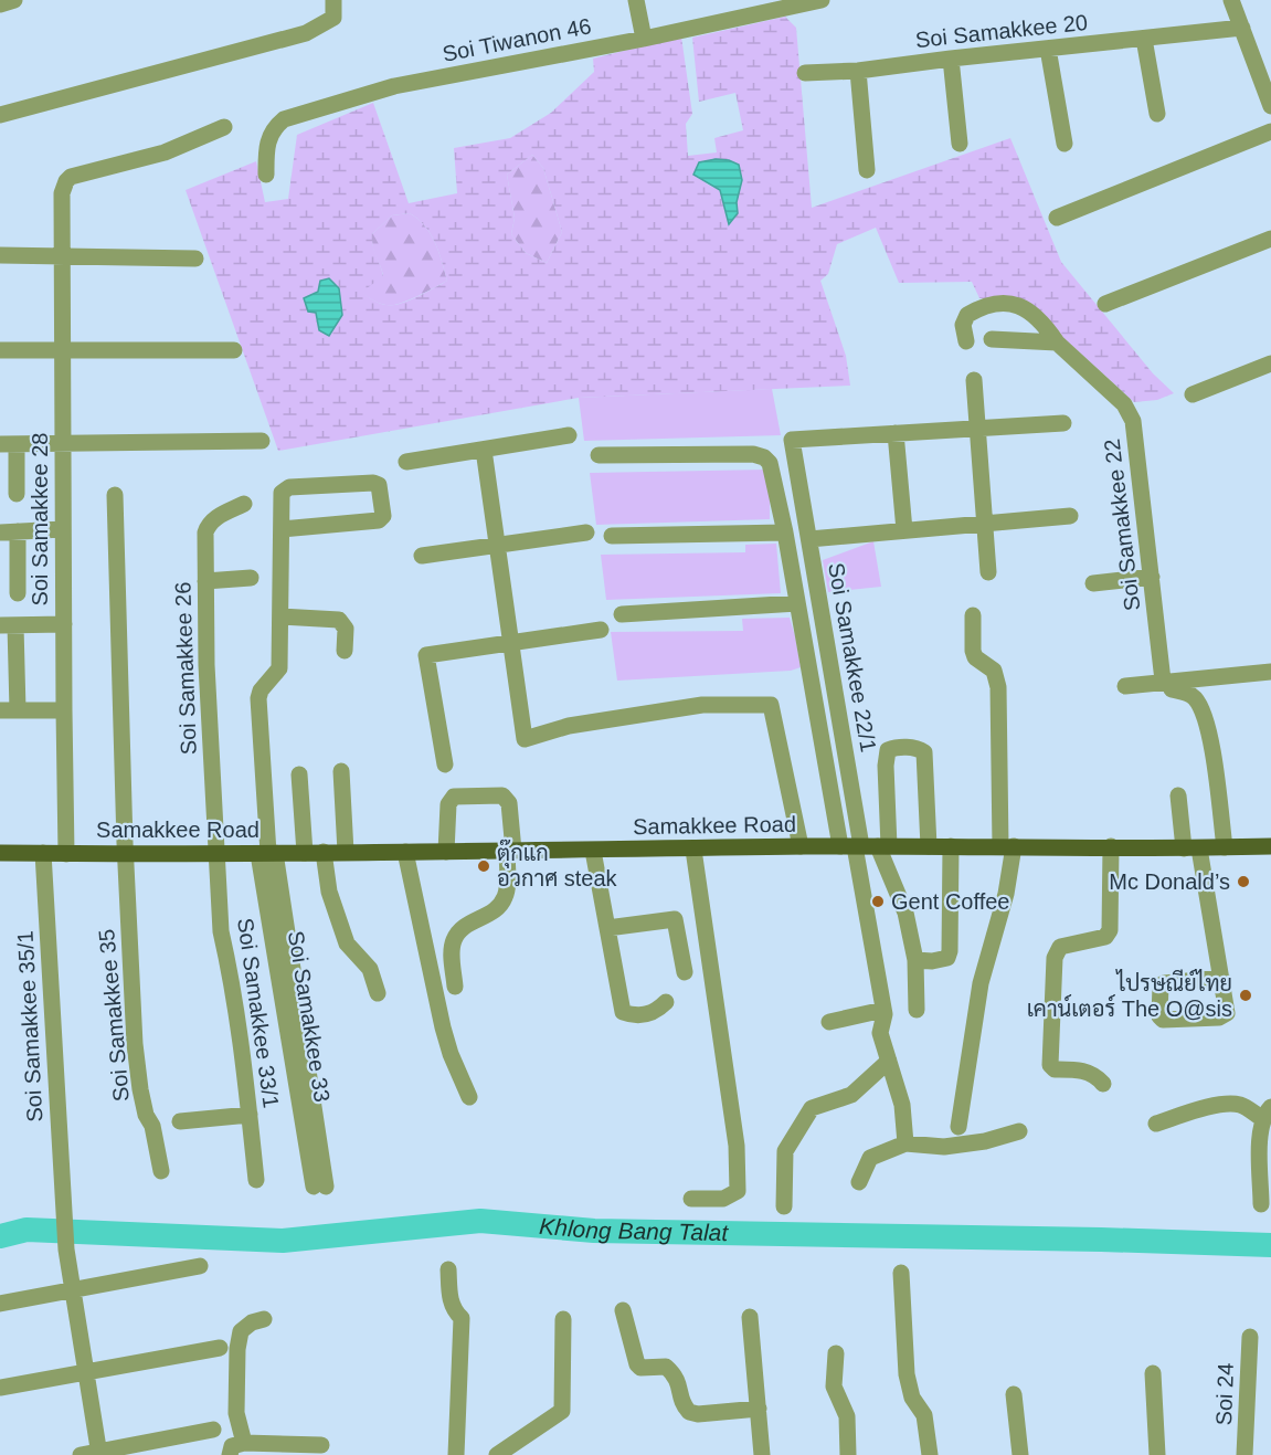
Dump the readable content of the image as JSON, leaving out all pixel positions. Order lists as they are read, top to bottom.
{
  "streets": {
    "main road": ["Samakkee Road"],
    "street": [
      "Soi Samakkee 20",
      "Soi Tiwanon 46",
      "Soi Samakkee 28",
      "Soi Samakkee 22",
      "Soi Samakkee 22/1",
      "Soi Samakkee 26",
      "Soi Samakkee 33/1",
      "Soi Samakkee 35",
      "Soi Samakkee 35/1",
      "Soi 24"
    ]
  },
  "crossings": [
    ["Soi Samakkee 28", "Samakkee Road"],
    ["Soi Samakkee 22/1", "Samakkee Road"],
    ["Soi Samakkee 26", "Samakkee Road"],
    ["Soi Samakkee 26", "Soi Samakkee 33/1"],
    ["Samakkee Road", "Soi Samakkee 33/1"],
    ["Samakkee Road", "Soi Samakkee 35"],
    ["Samakkee Road", "Soi Samakkee 35/1"]
  ],
  "water": ["Khlong Bang Talat"],
  "places": [
    "ตุ๊กแก อวกาศ steak",
    "Mc Donald’s",
    "Gent Coffee",
    "ไปรษณีย์ไทย เคาน์เตอร์ The O@sis"
  ]
}
